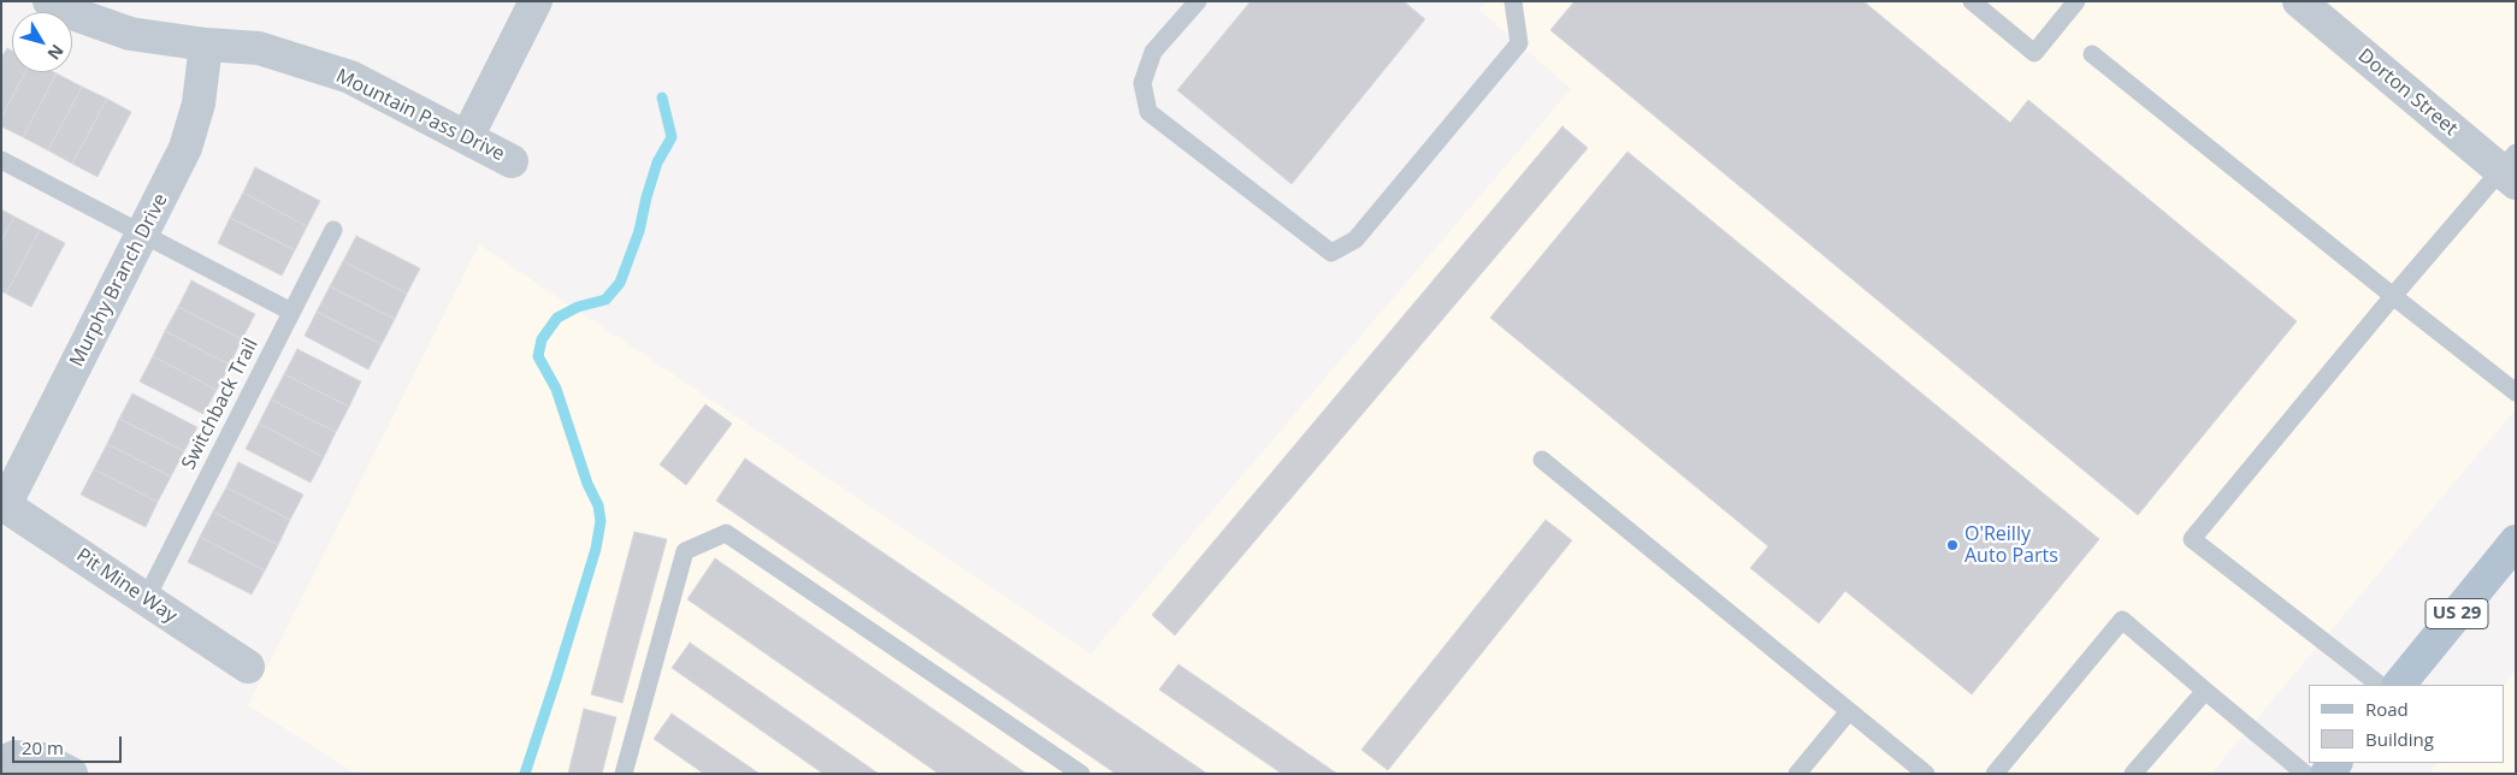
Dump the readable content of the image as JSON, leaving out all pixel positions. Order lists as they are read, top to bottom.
{
  "streets": {
    "main road": ["US 29"],
    "street": [
      "Dorton Street",
      "Mountain Pass Drive",
      "Murphy Branch Drive",
      "Pit Mine Way"
    ],
    "lane": ["Switchback Trail"]
  },
  "crossings": [
    ["Mountain Pass Drive", "Murphy Branch Drive"],
    ["Murphy Branch Drive", "Pit Mine Way"],
    ["Switchback Trail", "Pit Mine Way"]
  ],
  "places": ["O'Reilly Auto Parts"],
  "legend": ["Road", "Building"],
  "scale_bar": "20 m",
  "north": "bottom right"
}
